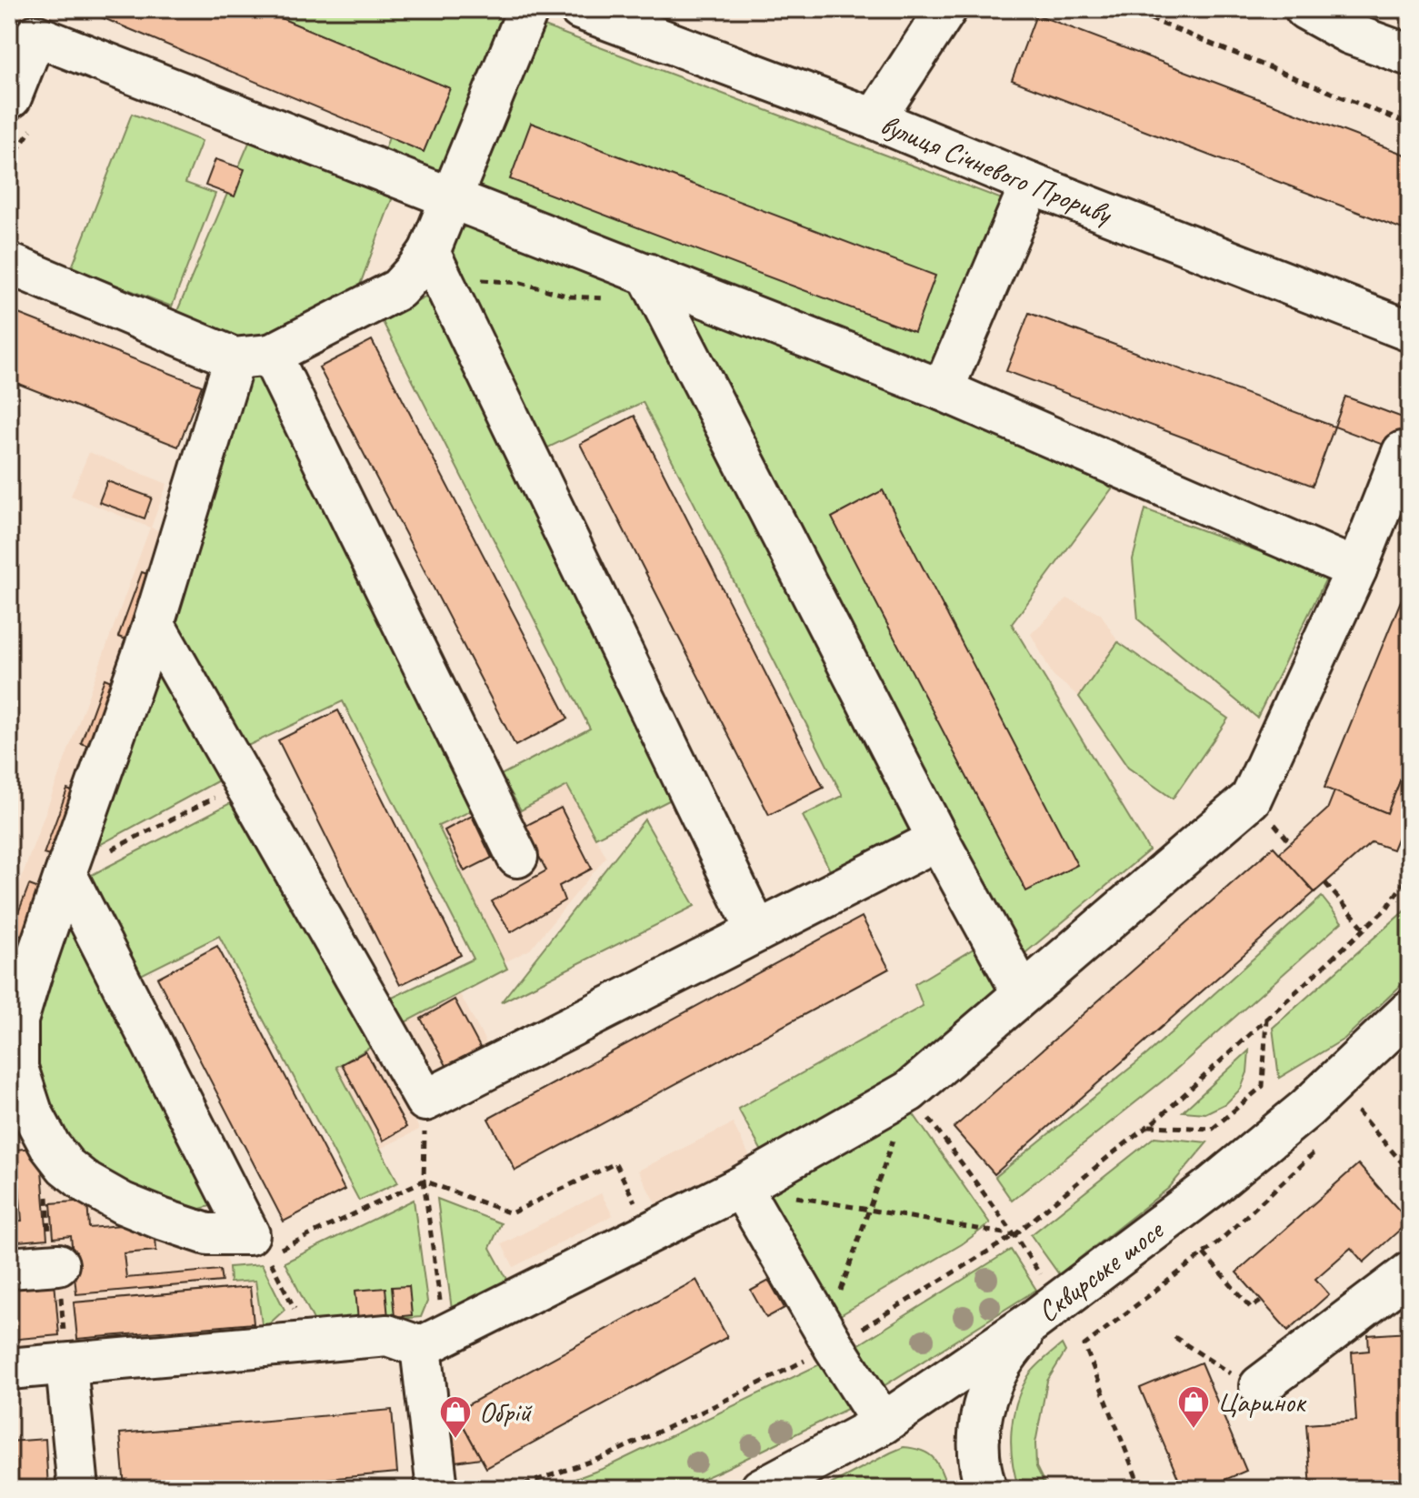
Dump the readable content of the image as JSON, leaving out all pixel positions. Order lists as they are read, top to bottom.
{
  "streets": {
    "street": ["вулиця Січневого Прориву", "Сквирське шосе"]
  },
  "places": {
    "shop": ["Царинок", "Обрій"]
  }
}
